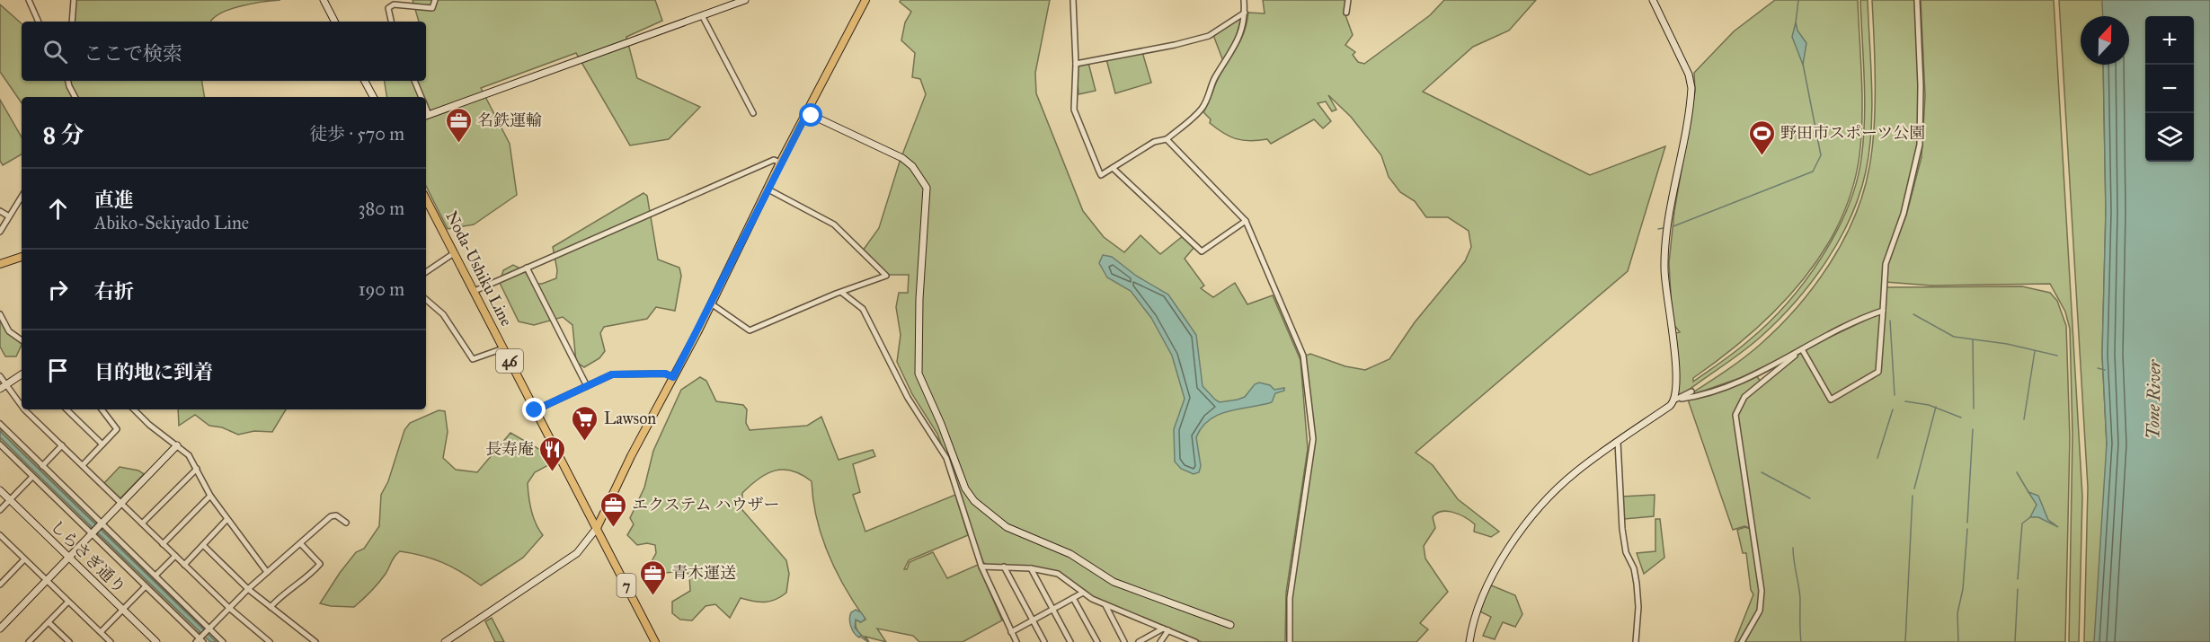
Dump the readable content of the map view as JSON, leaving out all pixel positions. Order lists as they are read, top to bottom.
{
  "streets": {
    "main road": ["Noda-Ushiku Line", "46", "7"],
    "street": ["しらさぎ通り"]
  },
  "crossings": [
    ["Noda-Ushiku Line", "7"]
  ],
  "water": ["Tone River"],
  "places": {
    "office": ["名鉄運輸", "エクステム ハウザー", "青木運送"],
    "sports": ["野田市スポーツ公園"],
    "supermarket": ["Lawson"],
    "restaurant": ["長寿庵"]
  },
  "north": "top",
  "page": {
    "map_buttons": ["+", "−"],
    "search": "ここで検索",
    "heading": ["8 分", "徒歩 · 570 m"],
    "list": [
      ["直進", "Abiko-Sekiyado Line", "380 m"],
      ["右折", "190 m"],
      "目的地に到着"
    ]
  }
}
